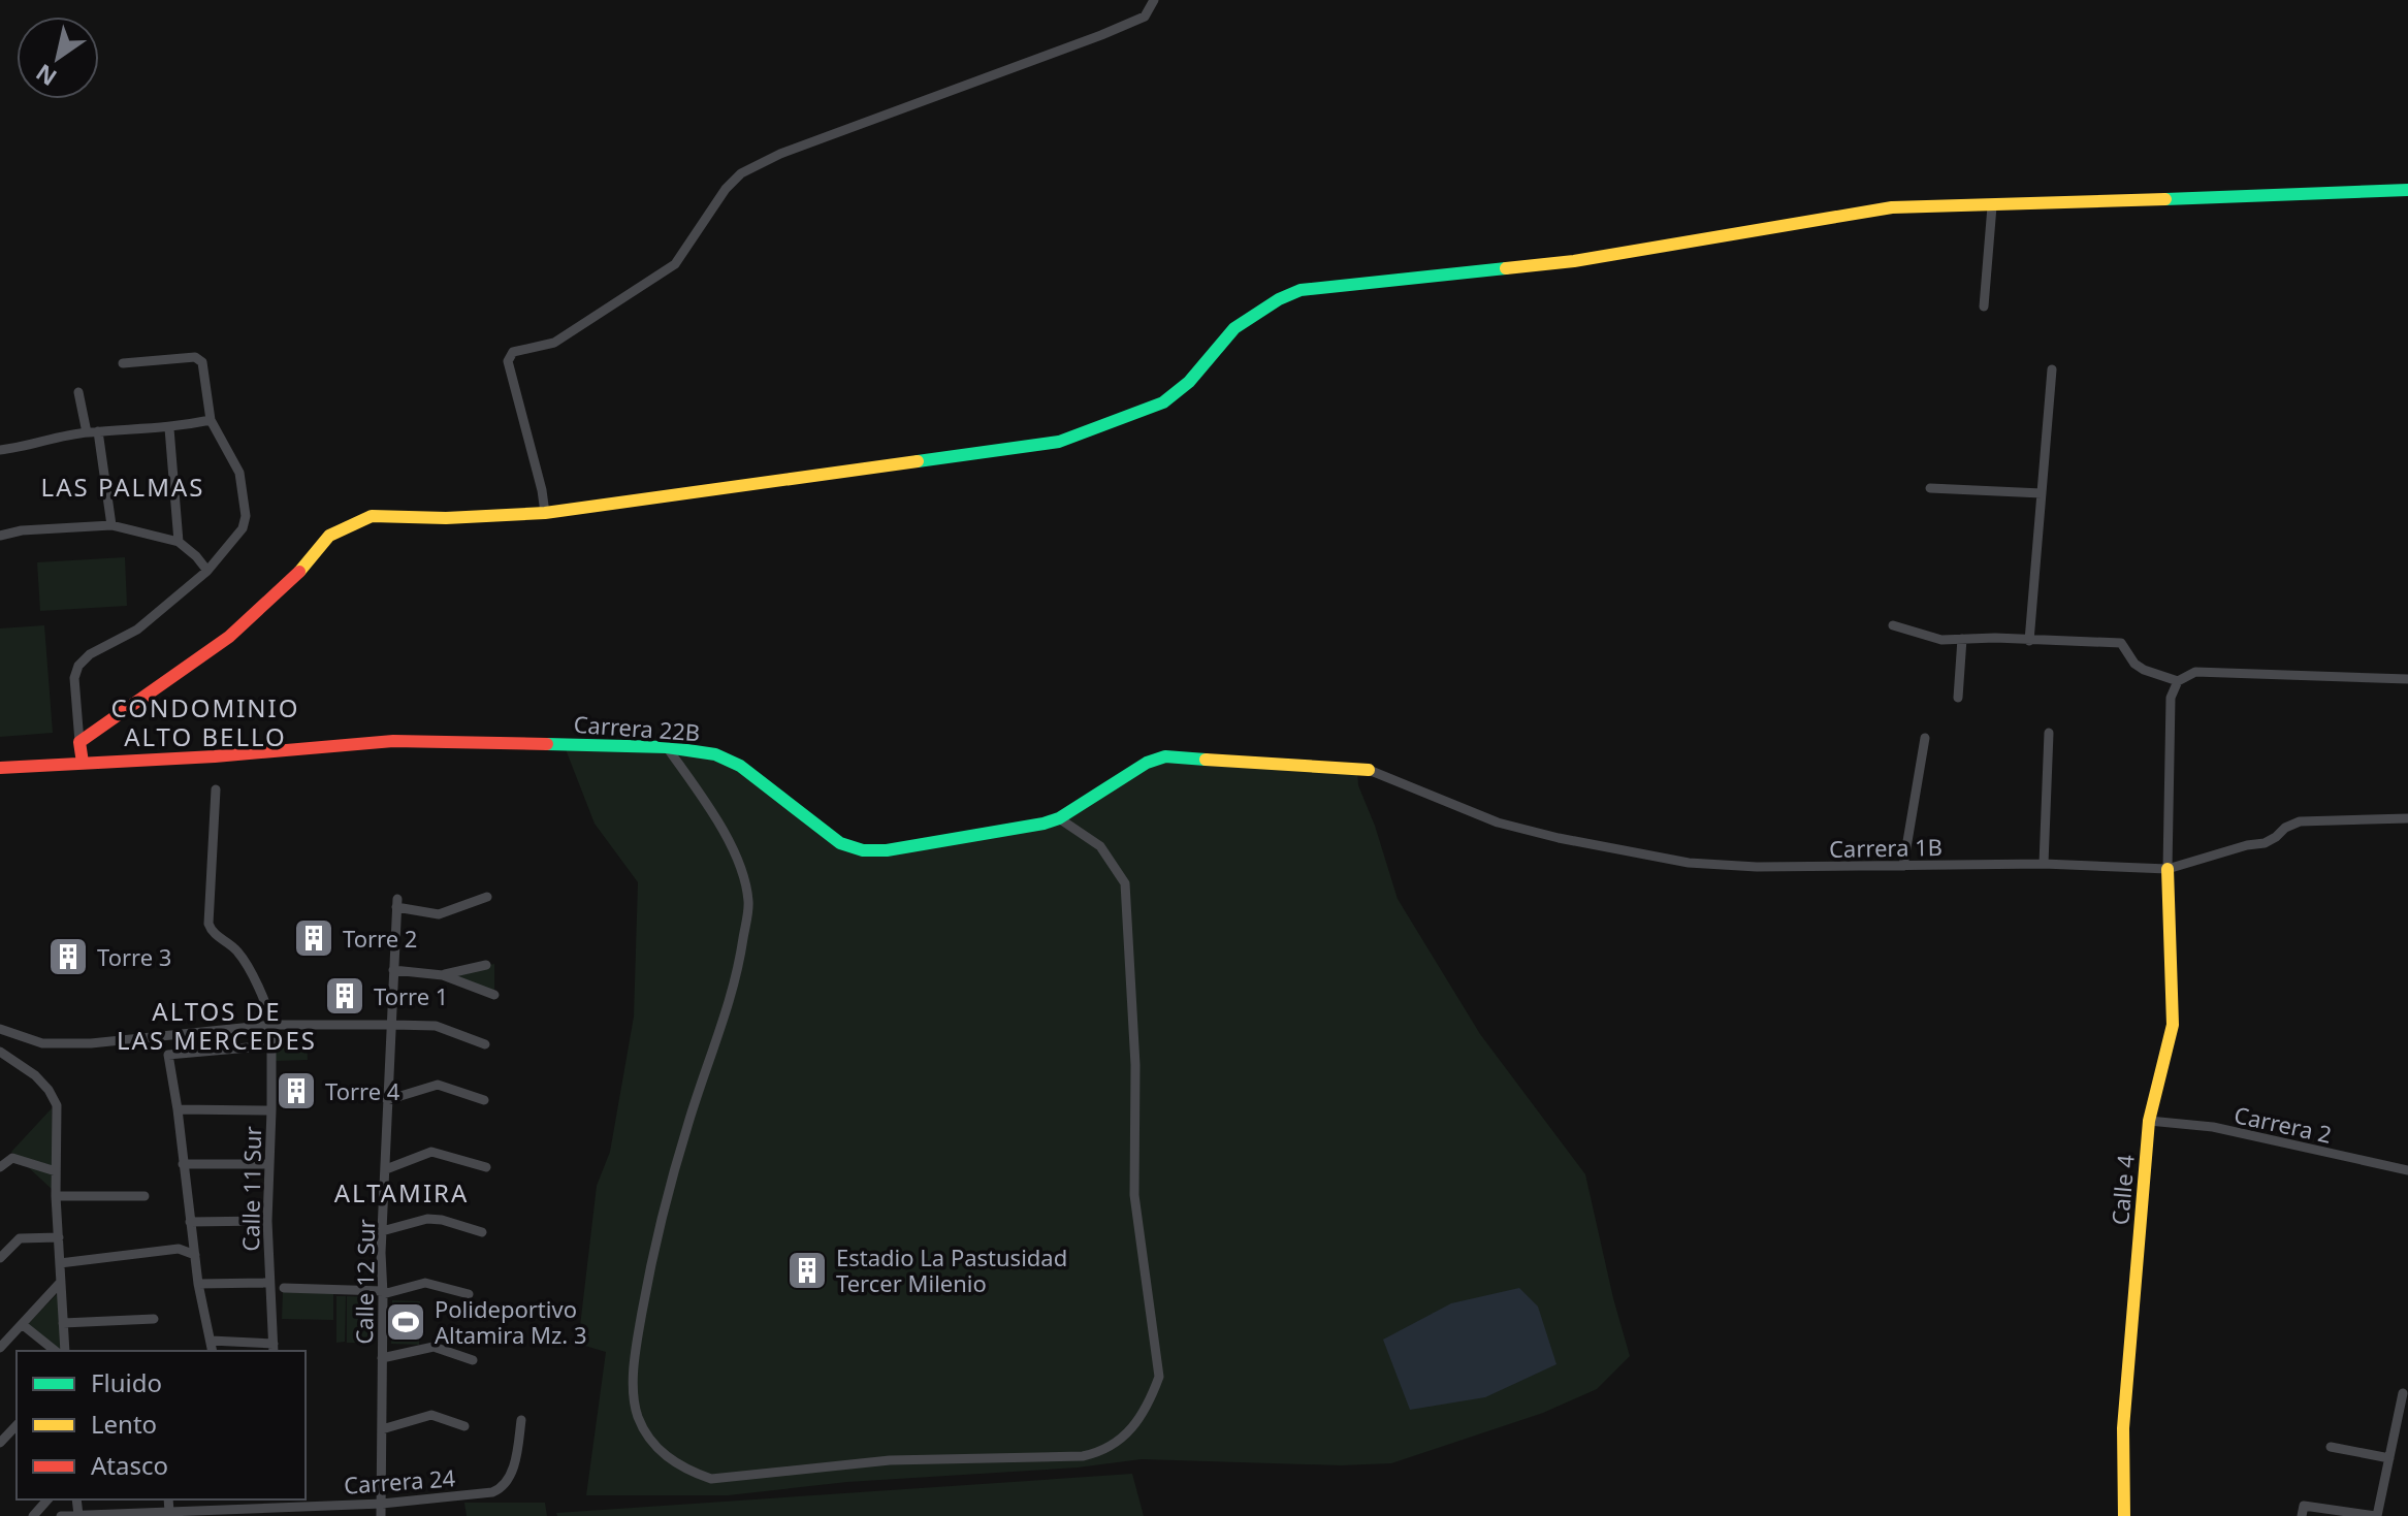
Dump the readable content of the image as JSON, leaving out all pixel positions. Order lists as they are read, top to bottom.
{
  "streets": {
    "street": [
      "Carrera 22B",
      "Carrera 1B",
      "Carrera 2",
      "Calle 11 Sur",
      "Calle 4",
      "Calle 12 Sur",
      "Carrera 24"
    ]
  },
  "crossings": [
    ["Carrera 22B", "Carrera 1B"],
    ["Carrera 1B", "Calle 4"],
    ["Carrera 2", "Calle 4"],
    ["Calle 12 Sur", "Carrera 24"]
  ],
  "districts": [
    "LAS PALMAS",
    "CONDOMINIO ALTO BELLO",
    "ALTOS DE LAS MERCEDES",
    "ALTAMIRA"
  ],
  "places": {
    "building": [
      "Torre 2",
      "Torre 3",
      "Torre 1",
      "Torre 4",
      "Estadio La Pastusidad Tercer Milenio"
    ],
    "sports": ["Polideportivo Altamira Mz. 3"]
  },
  "legend": ["Fluido", "Lento", "Atasco"],
  "north": "bottom left"
}
